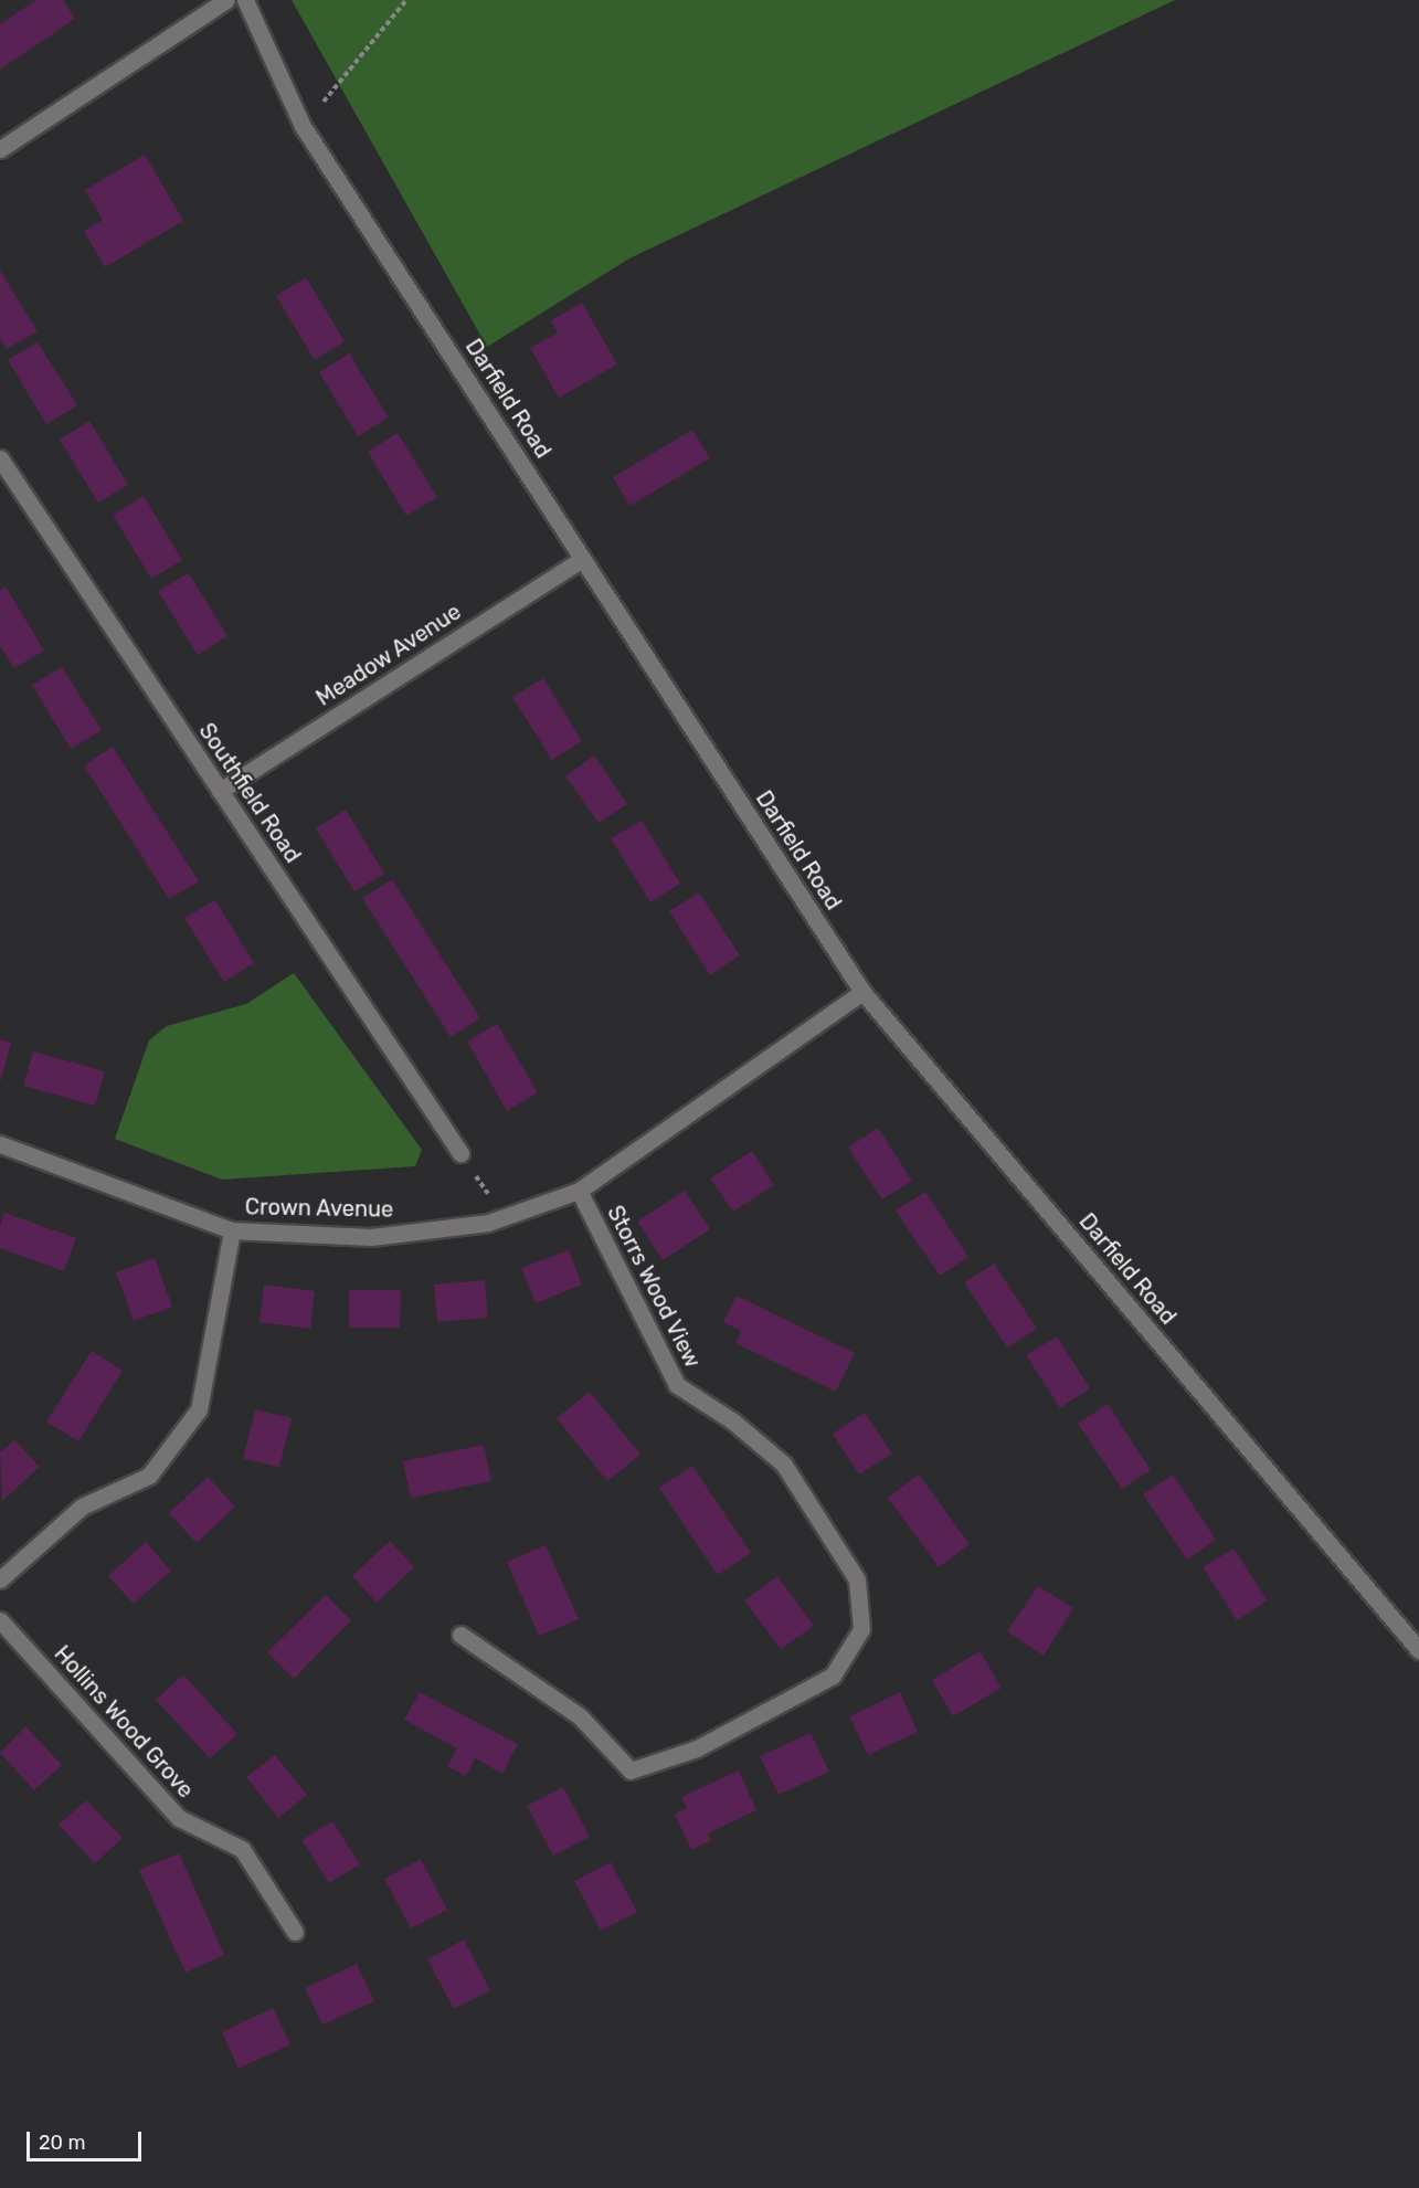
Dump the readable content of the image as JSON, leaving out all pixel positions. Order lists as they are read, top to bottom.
{
  "streets": {
    "street": [
      "Darfield Road",
      "Meadow Avenue",
      "Southfield Road",
      "Crown Avenue",
      "Storrs Wood View",
      "Hollins Wood Grove"
    ]
  },
  "crossings": [
    ["Darfield Road", "Meadow Avenue"],
    ["Darfield Road", "Crown Avenue"],
    ["Meadow Avenue", "Southfield Road"],
    ["Crown Avenue", "Storrs Wood View"]
  ],
  "scale_bar": "20 m"
}
